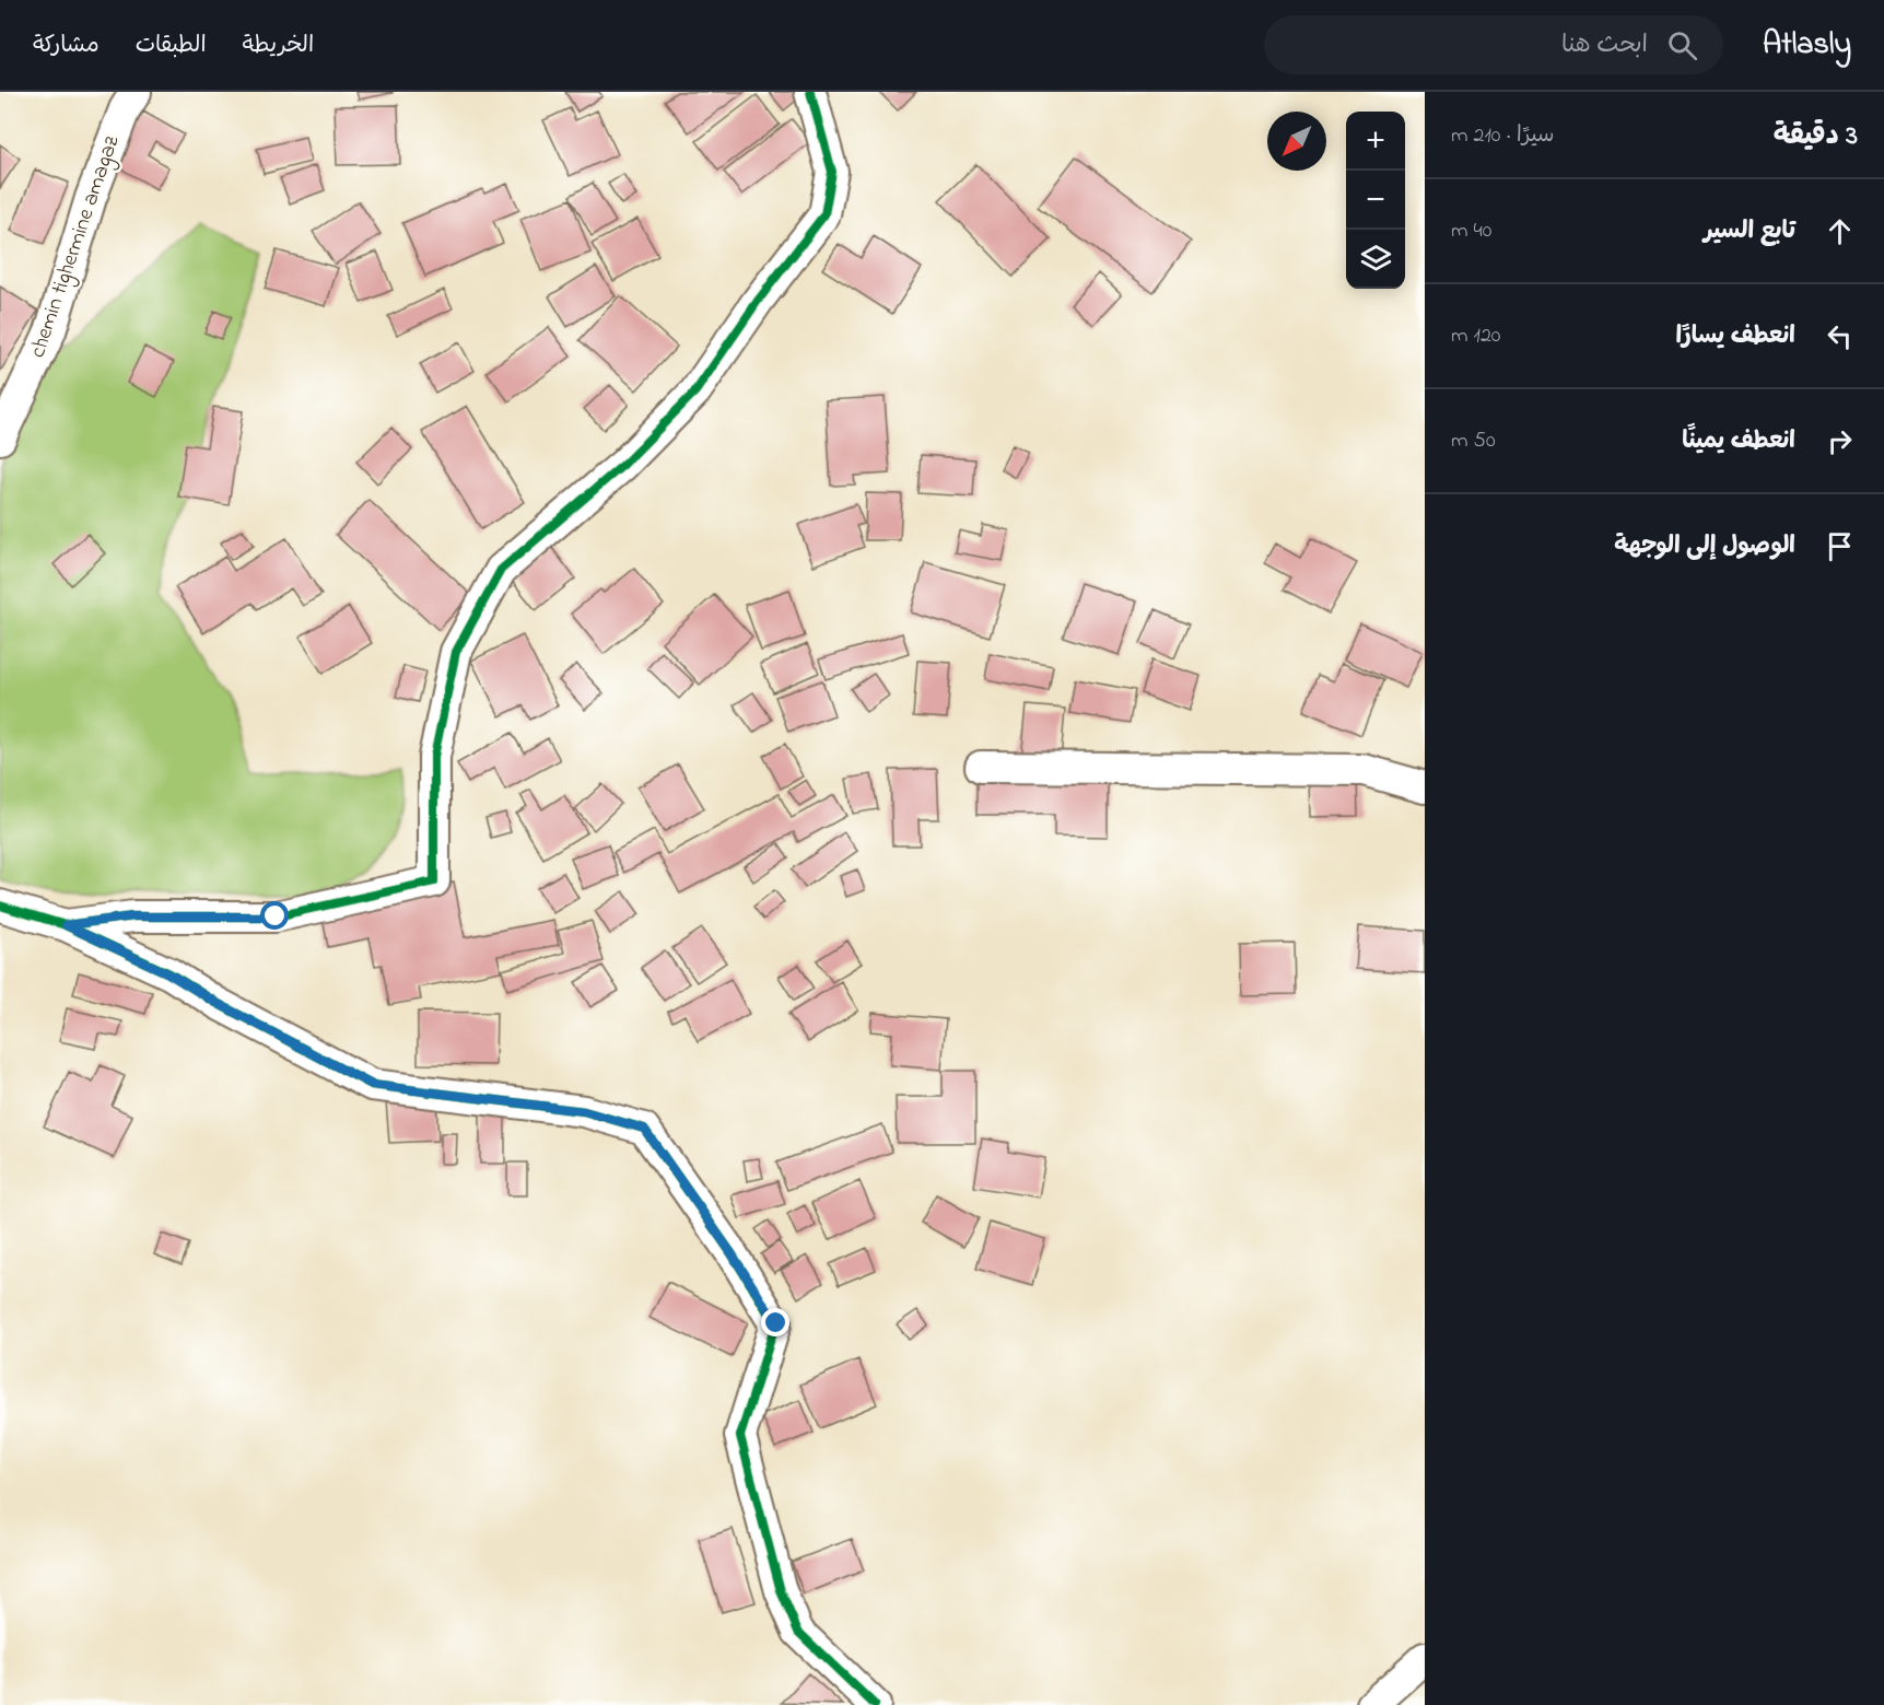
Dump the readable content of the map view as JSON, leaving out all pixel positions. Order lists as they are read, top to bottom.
{
  "streets": {
    "street": ["chemin tighermine amagaz"]
  },
  "north": "bottom left",
  "page": {
    "header": "Atlasly",
    "search": "ابحث هنا",
    "nav": ["الخريطة", "الطبقات", "مشاركة"],
    "heading": ["3 دقيقة", "سيرًا · 210 m"],
    "map_buttons": ["+", "−"],
    "list": [
      ["تابع السير", "40 m"],
      ["انعطف يسارًا", "120 m"],
      ["انعطف يمينًا", "50 m"],
      "الوصول إلى الوجهة"
    ]
  }
}
